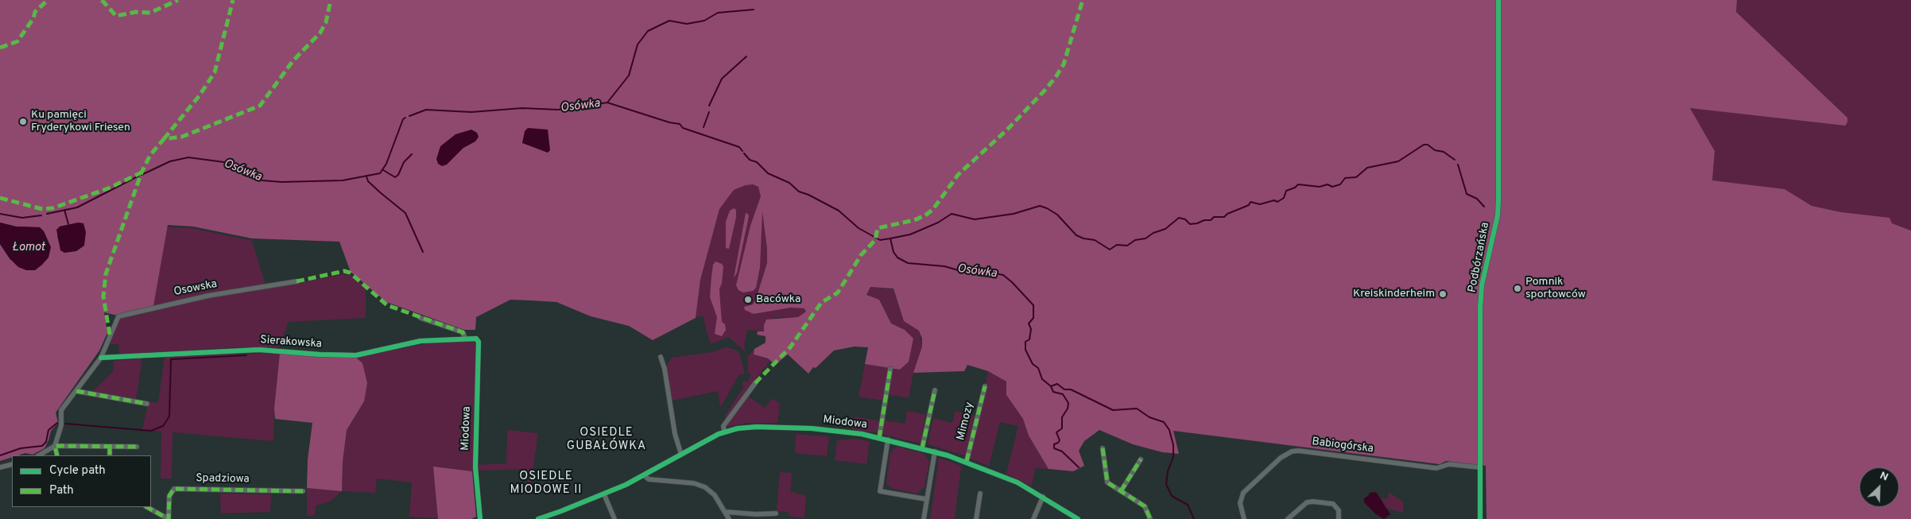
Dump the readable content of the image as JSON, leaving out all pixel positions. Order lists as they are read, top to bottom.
{
  "streets": {
    "street": [
      "Podbórzańska",
      "Osowska",
      "Sierakowska",
      "Mimozy",
      "Miodowa",
      "Babiogórska",
      "Spadziowa"
    ]
  },
  "crossings": [
    ["Podbórzańska", "Babiogórska"],
    ["Osowska", "Sierakowska"],
    ["Sierakowska", "Miodowa"],
    ["Mimozy", "Miodowa"]
  ],
  "districts": ["OSIEDLE GUBAŁÓWKA", "OSIEDLE MIODOWE II"],
  "water": ["Osówka", "Łomot"],
  "places": [
    "Ku pamięci Fryderykowi Friesen",
    "Pomnik sportowców",
    "Kreiskinderheim",
    "Bacówka"
  ],
  "legend": ["Cycle path", "Path"],
  "north": "top right"
}
